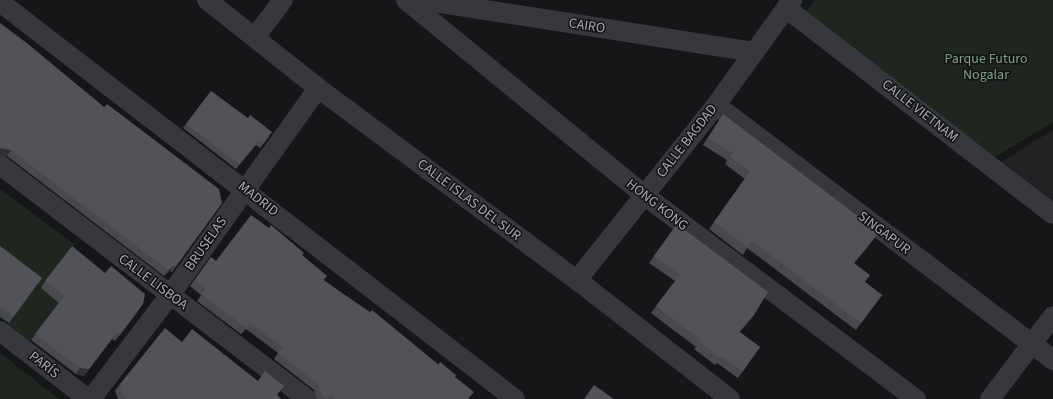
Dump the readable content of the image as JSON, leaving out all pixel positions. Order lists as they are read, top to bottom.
{
  "streets": {
    "street": [
      "CAIRO",
      "CALLE VIETNAM",
      "CALLE BAGDAD",
      "MADRID",
      "CALLE ISLAS DEL SUR",
      "HONG KONG",
      "SINGAPUR",
      "BRUSELAS",
      "CALLE LISBOA",
      "PARÍS"
    ]
  },
  "crossings": [
    ["CAIRO", "CALLE BAGDAD"],
    ["CALLE VIETNAM", "CALLE BAGDAD"],
    ["CALLE BAGDAD", "CALLE ISLAS DEL SUR"],
    ["CALLE BAGDAD", "HONG KONG"],
    ["CALLE BAGDAD", "SINGAPUR"],
    ["MADRID", "BRUSELAS"],
    ["CALLE ISLAS DEL SUR", "BRUSELAS"],
    ["BRUSELAS", "CALLE LISBOA"],
    ["BRUSELAS", "PARÍS"]
  ],
  "parks": ["Parque Futuro Nogalar"]
}
